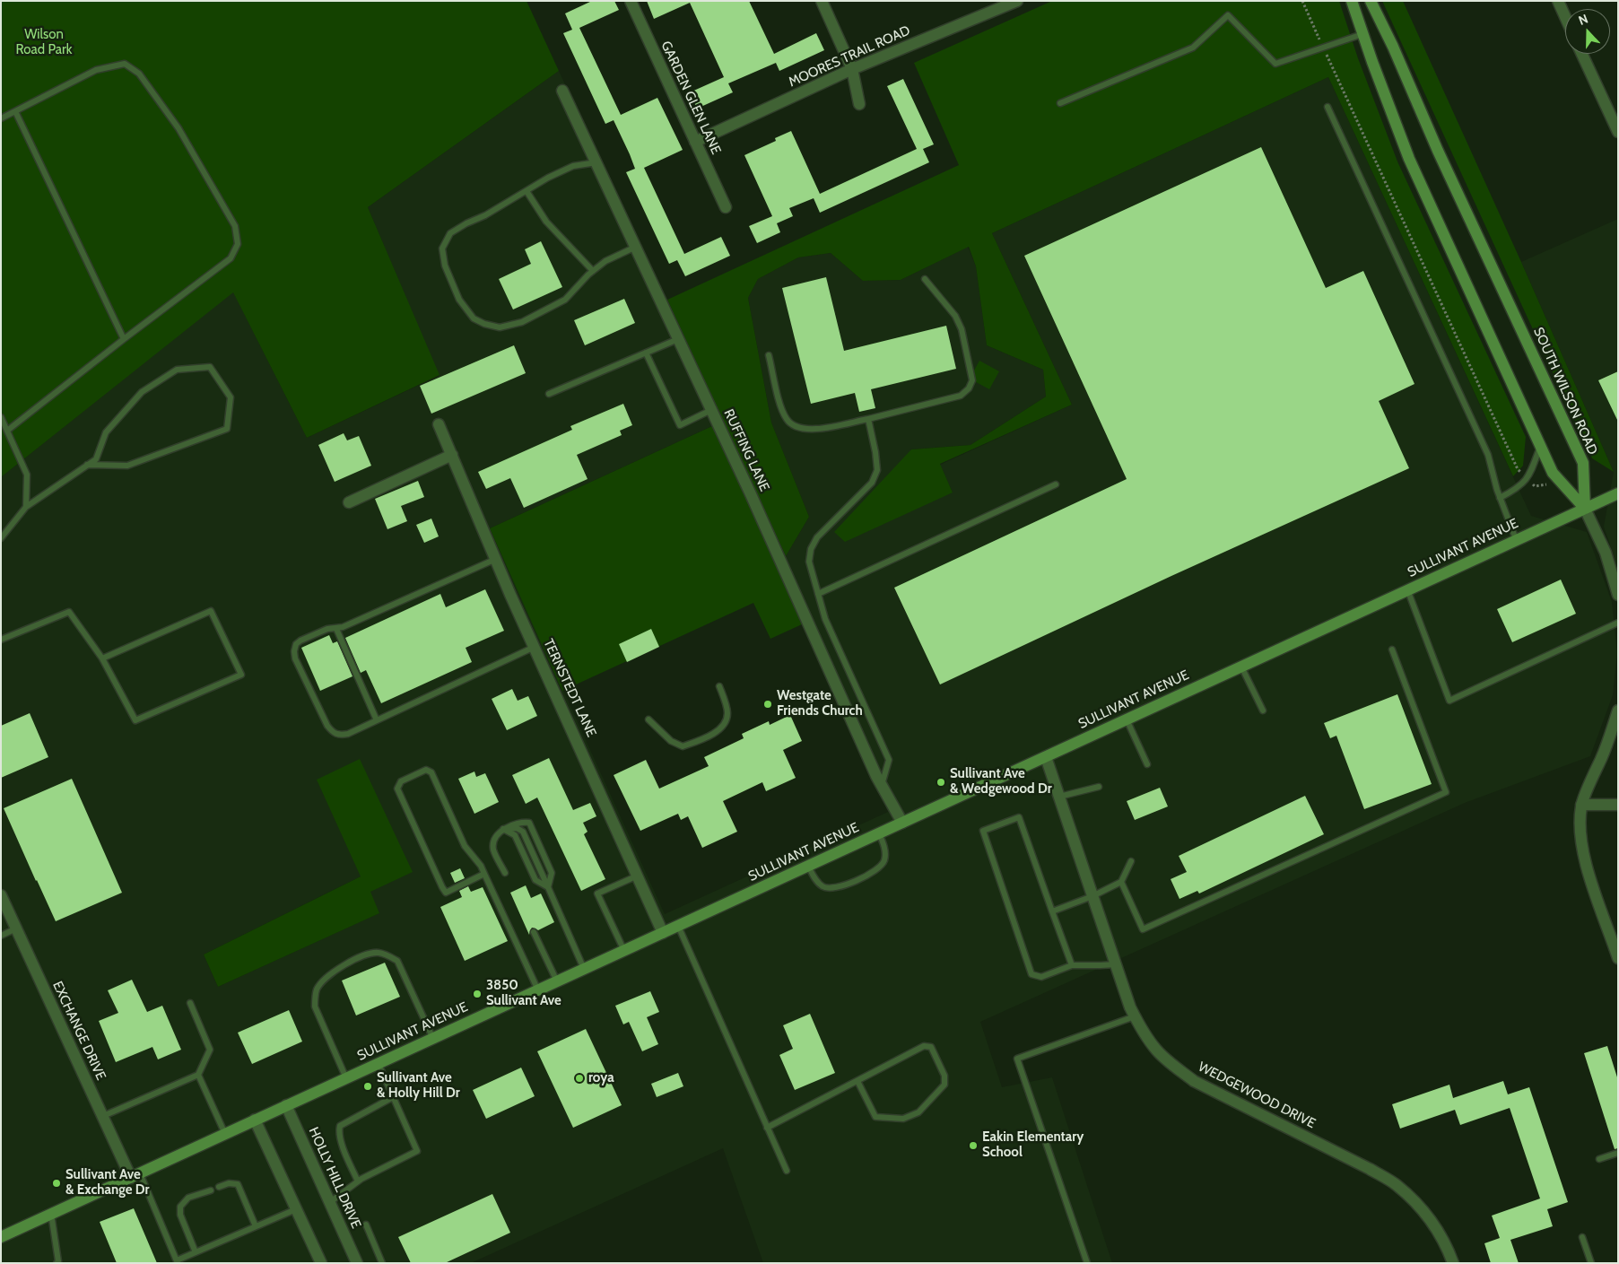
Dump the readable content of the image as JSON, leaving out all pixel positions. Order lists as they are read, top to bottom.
{
  "streets": {
    "main road": ["SOUTH WILSON ROAD", "SULLIVANT AVENUE"],
    "street": [
      "MOORES TRAIL ROAD",
      "GARDEN GLEN LANE",
      "RUFFING LANE",
      "TERNSTEDT LANE",
      "EXCHANGE DRIVE",
      "WEDGEWOOD DRIVE",
      "HOLLY HILL DRIVE"
    ]
  },
  "crossings": [
    ["MOORES TRAIL ROAD", "GARDEN GLEN LANE"],
    ["SOUTH WILSON ROAD", "SULLIVANT AVENUE"],
    ["RUFFING LANE", "SULLIVANT AVENUE"],
    ["SULLIVANT AVENUE", "TERNSTEDT LANE"],
    ["SULLIVANT AVENUE", "EXCHANGE DRIVE"],
    ["SULLIVANT AVENUE", "WEDGEWOOD DRIVE"],
    ["SULLIVANT AVENUE", "HOLLY HILL DRIVE"]
  ],
  "parks": ["Wilson Road Park"],
  "places": [
    "Westgate Friends Church",
    "Sullivant Ave & Wedgewood Dr",
    "3850 Sullivant Ave",
    "roya",
    "Sullivant Ave & Holly Hill Dr",
    "Eakin Elementary School",
    "Sullivant Ave & Exchange Dr"
  ],
  "north": "top"
}
